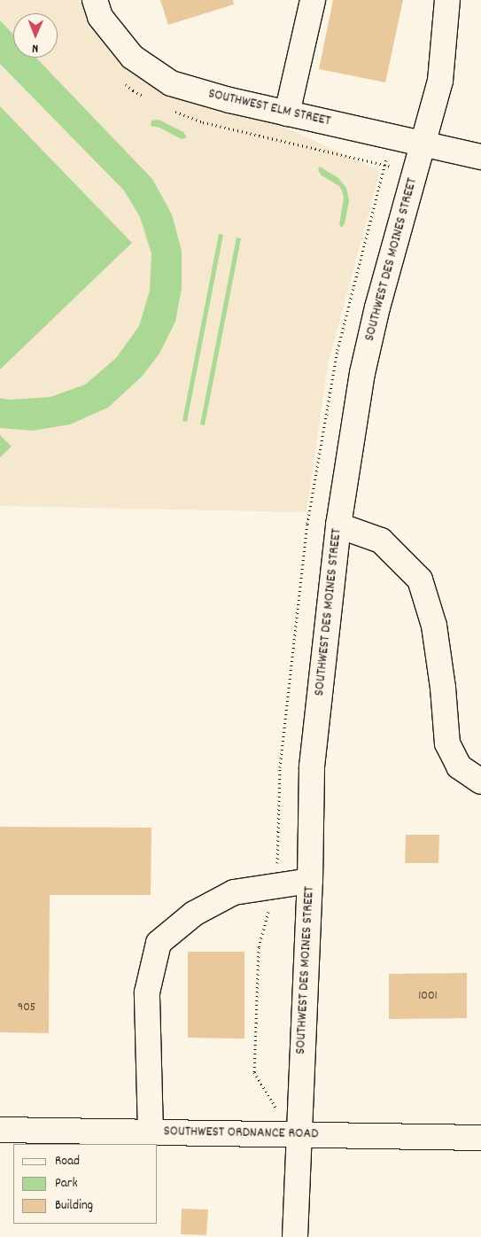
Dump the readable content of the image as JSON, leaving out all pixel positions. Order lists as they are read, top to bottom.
{
  "streets": {
    "street": ["SOUTHWEST ELM STREET", "SOUTHWEST DES MOINES STREET", "SOUTHWEST ORDNANCE ROAD"]
  },
  "crossings": [
    ["SOUTHWEST ELM STREET", "SOUTHWEST DES MOINES STREET"],
    ["SOUTHWEST DES MOINES STREET", "SOUTHWEST ORDNANCE ROAD"]
  ],
  "house_numbers": ["1001", "905"],
  "legend": ["Road", "Park", "Building"],
  "north": "bottom"
}
